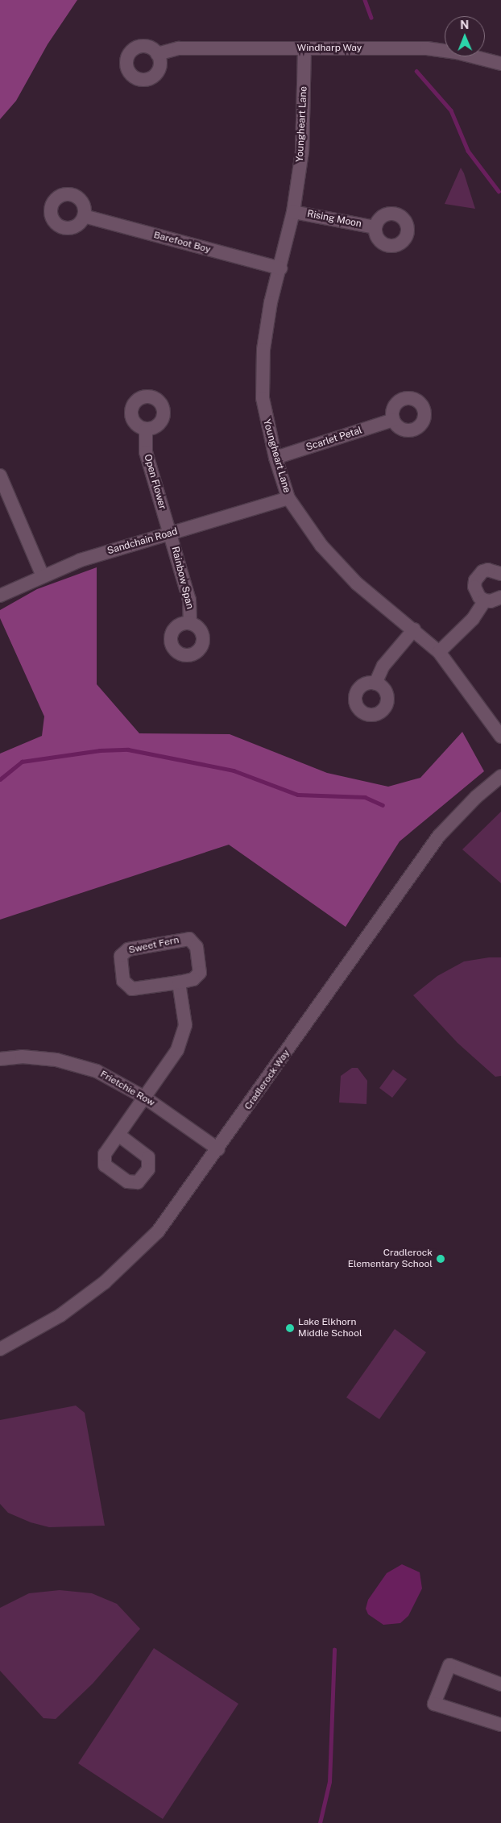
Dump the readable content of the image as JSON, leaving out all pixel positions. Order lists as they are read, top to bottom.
{
  "streets": {
    "street": [
      "Windharp Way",
      "Youngheart Lane",
      "Rising Moon",
      "Barefoot Boy",
      "Scarlet Petal",
      "Open Flower",
      "Sandchain Road",
      "Rainbow Span",
      "Sweet Fern",
      "Cradlerock Way",
      "Frietchie Row"
    ]
  },
  "crossings": [
    ["Windharp Way", "Youngheart Lane"],
    ["Youngheart Lane", "Rising Moon"],
    ["Youngheart Lane", "Barefoot Boy"],
    ["Youngheart Lane", "Scarlet Petal"],
    ["Youngheart Lane", "Sandchain Road"],
    ["Open Flower", "Sandchain Road"],
    ["Open Flower", "Rainbow Span"],
    ["Sandchain Road", "Rainbow Span"],
    ["Cradlerock Way", "Frietchie Row"]
  ],
  "places": ["Cradlerock Elementary School", "Lake Elkhorn Middle School"],
  "north": "top"
}
